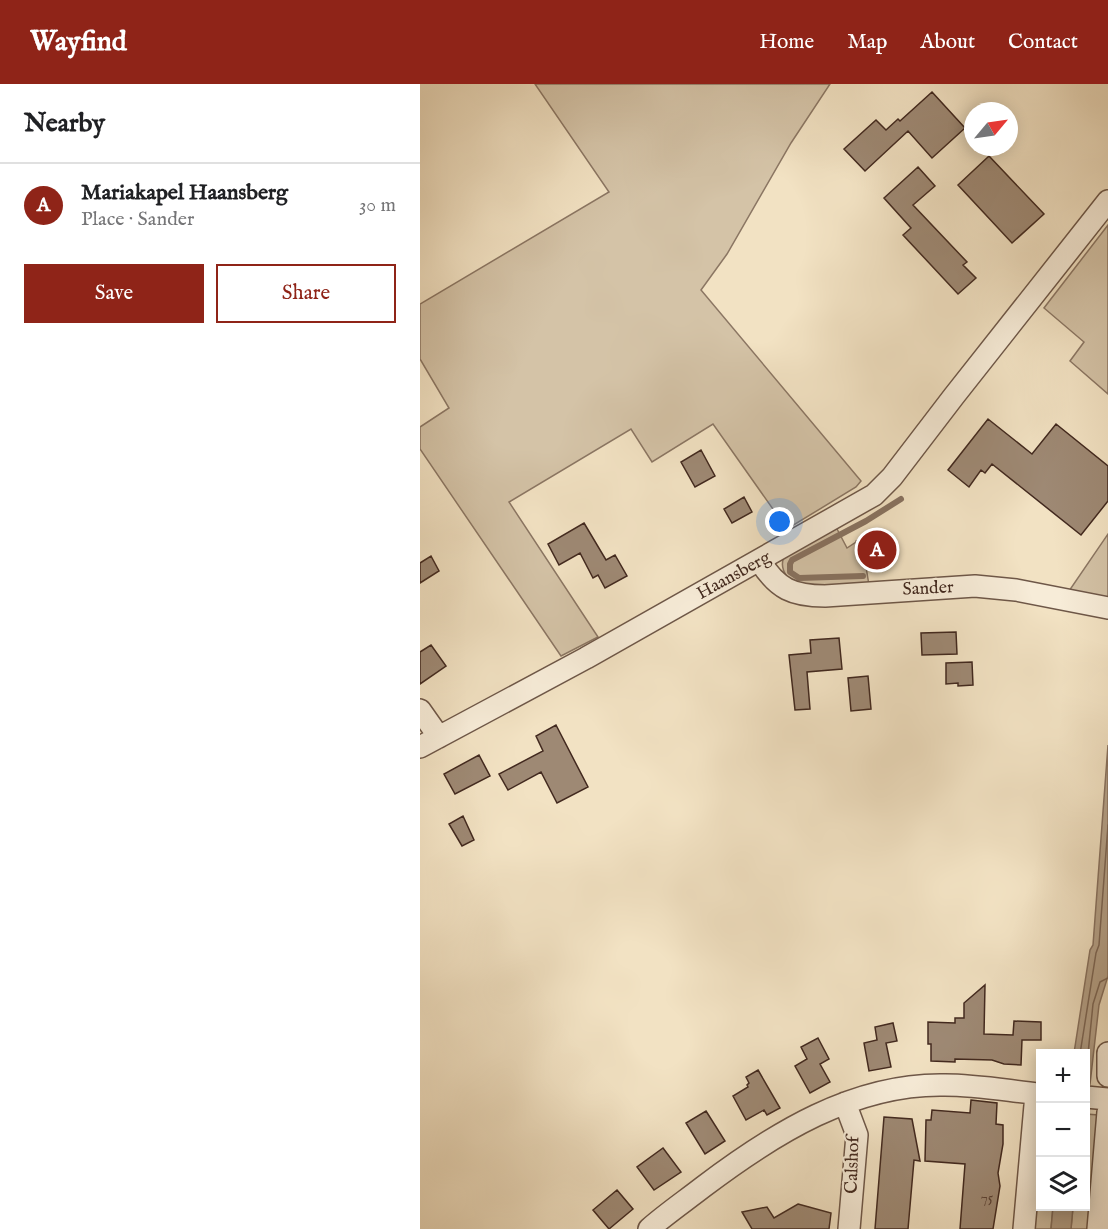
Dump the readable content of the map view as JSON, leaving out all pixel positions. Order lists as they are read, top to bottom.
{
  "streets": {
    "street": ["Haansberg", "Sander", "Calshof"]
  },
  "crossings": [
    ["Haansberg", "Sander"]
  ],
  "house_numbers": ["75"],
  "north": "top right",
  "page": {
    "header": "Wayfind",
    "nav": [
      "Home",
      "Map",
      "About",
      "Contact"
    ],
    "heading": "Nearby",
    "list": [
      {
        "mark": "A",
        "name": "Mariakapel Haansberg",
        "note": "Place · Sander",
        "value": "30 m"
      }
    ],
    "buttons": ["Save", "Share"],
    "pins": "A",
    "map_buttons": ["+", "−"]
  }
}
